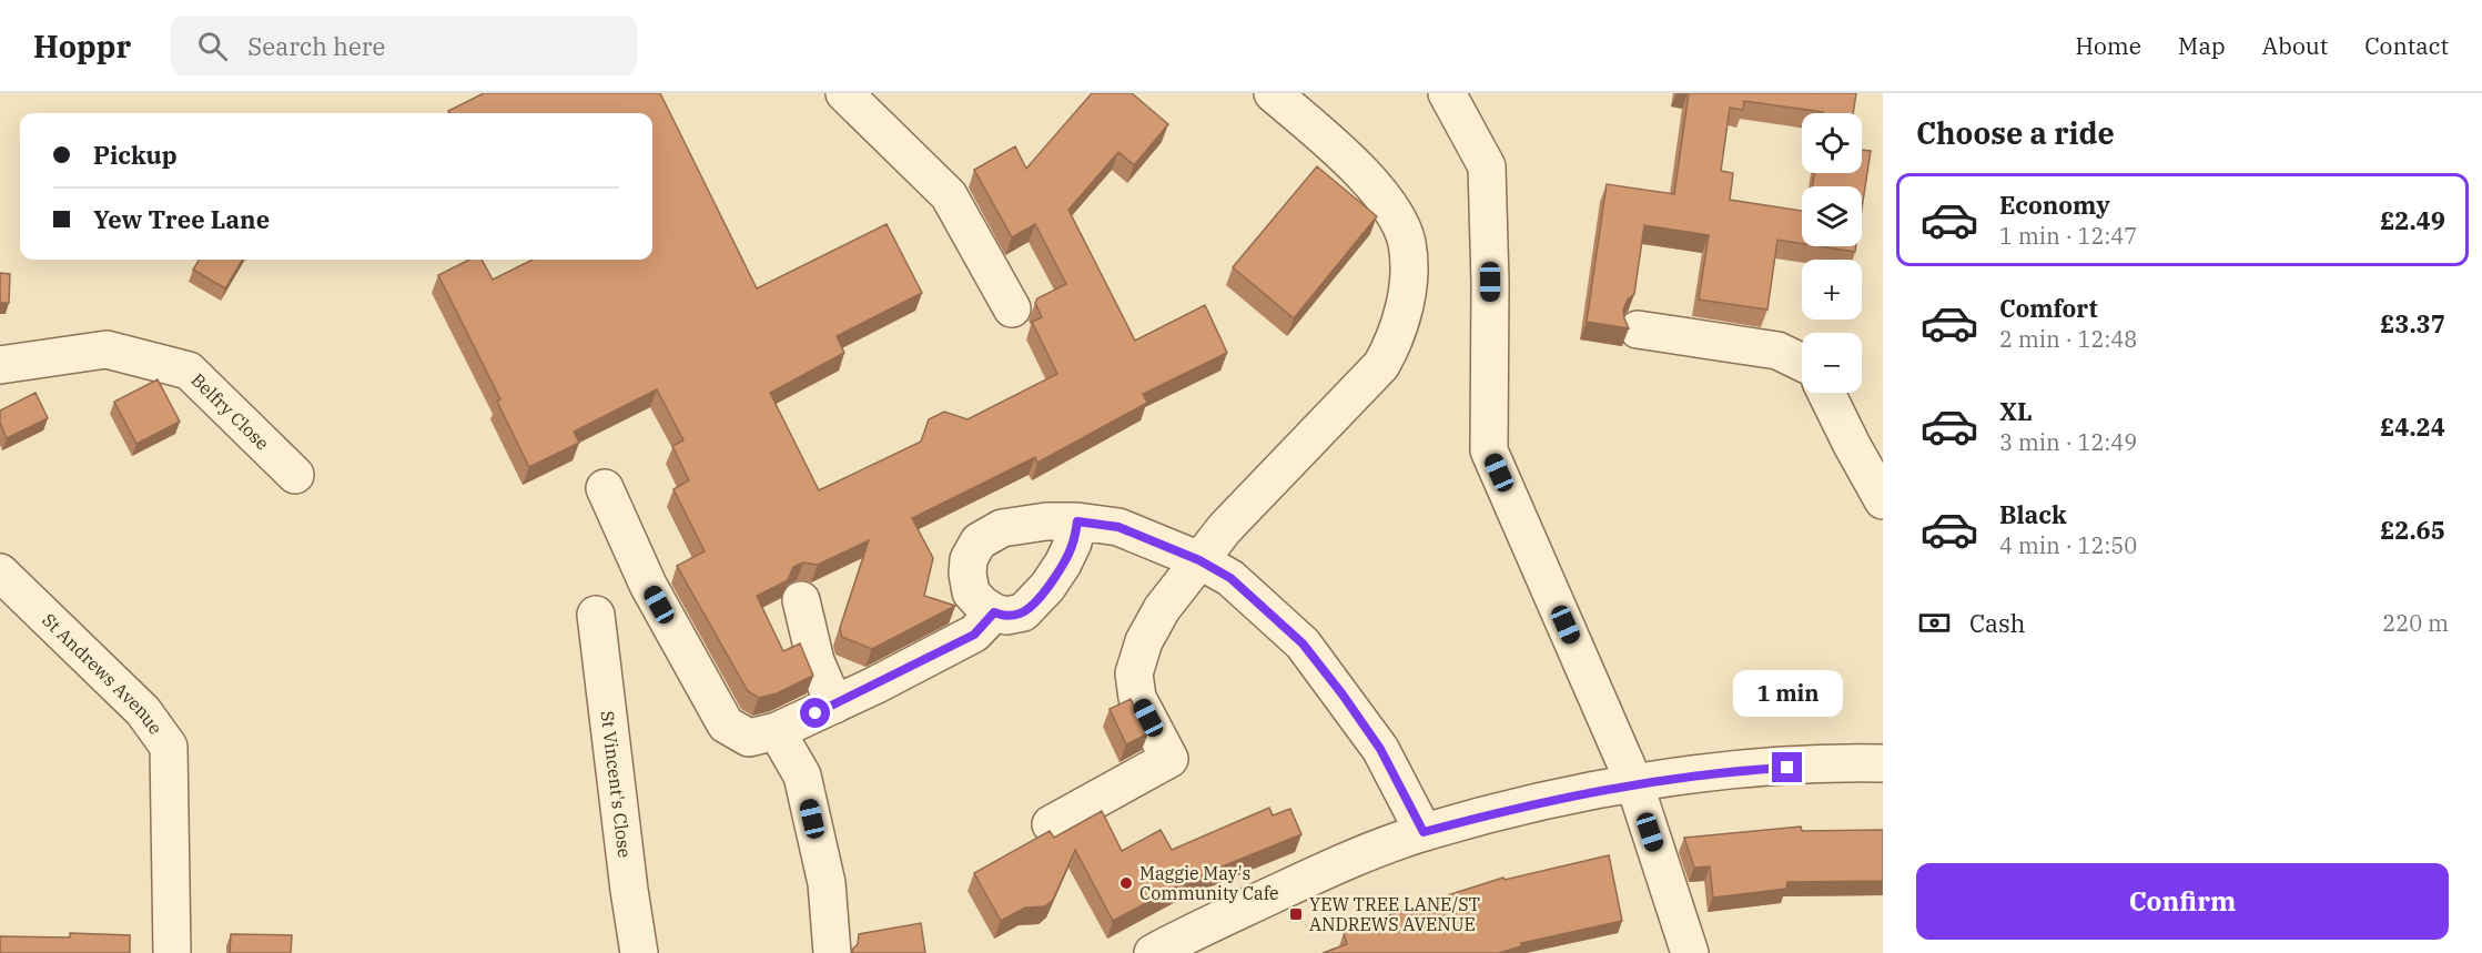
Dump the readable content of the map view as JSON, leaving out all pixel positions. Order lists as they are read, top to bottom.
{
  "streets": {
    "street": ["Belfry Close", "St Andrews Avenue", "St Vincent's Close"]
  },
  "places": {
    "other": ["Maggie May's Community Cafe"],
    "transit": ["YEW TREE LANE/ST ANDREWS AVENUE"]
  },
  "page": {
    "header": "Hoppr",
    "search": "Search here",
    "nav": [
      "Home",
      "Map",
      "About",
      "Contact"
    ],
    "heading": "Choose a ride",
    "map_buttons": ["+", "−"],
    "banner": ["Pickup", "Yew Tree Lane"],
    "list": [
      {
        "name": "Economy",
        "note": "1 min · 12:47",
        "value": "£2.49"
      },
      {
        "name": "Comfort",
        "note": "2 min · 12:48",
        "value": "£3.37"
      },
      {
        "name": "XL",
        "note": "3 min · 12:49",
        "value": "£4.24"
      },
      {
        "name": "Black",
        "note": "4 min · 12:50",
        "value": "£2.65"
      }
    ],
    "pay": ["Cash", "220 m"],
    "bubble": "1 min",
    "buttons": "Confirm"
  }
}
